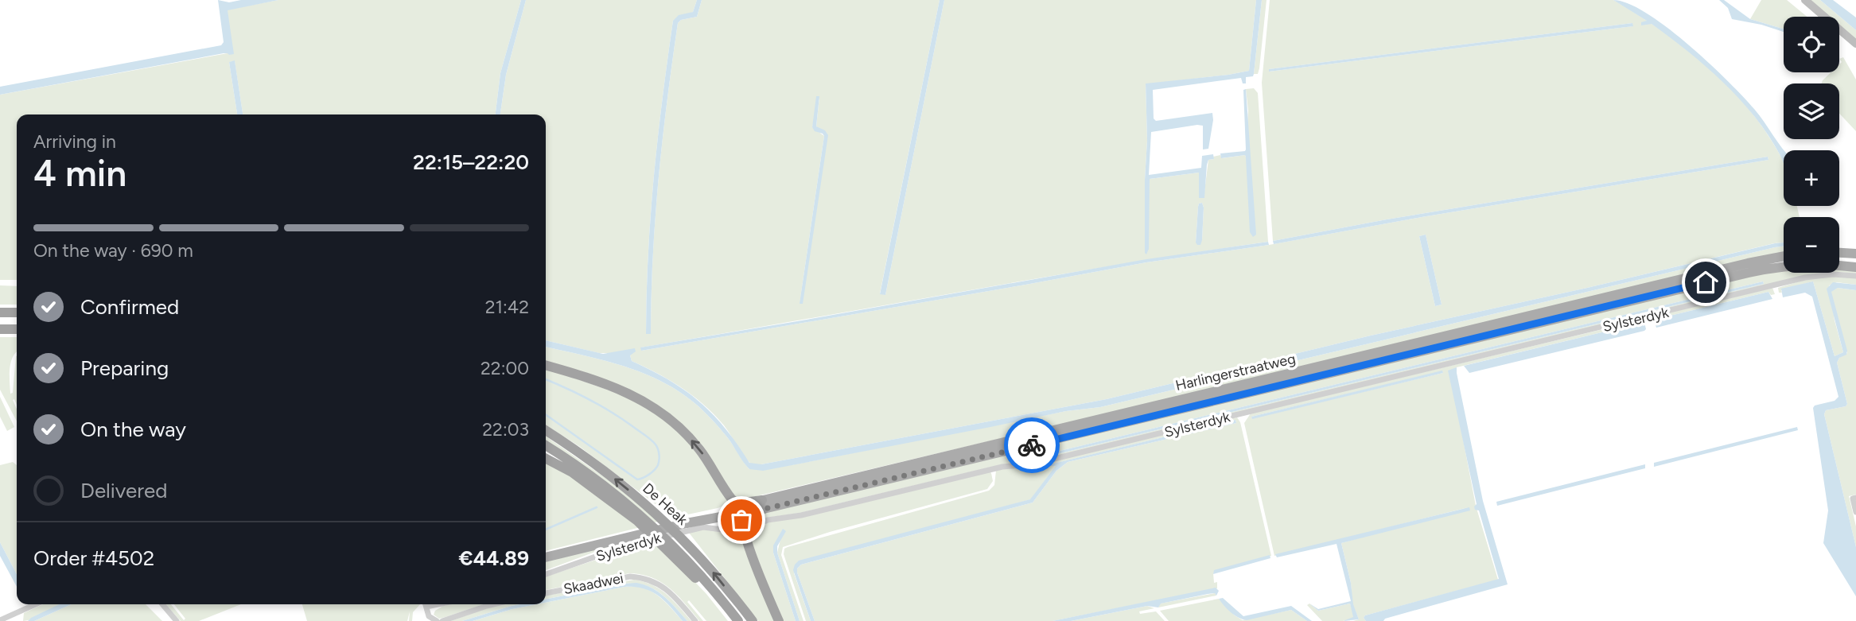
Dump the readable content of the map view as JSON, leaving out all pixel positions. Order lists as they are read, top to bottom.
{
  "streets": {
    "highway": ["De Heak"],
    "main road": ["Harlingerstraatweg"],
    "street": ["Sylsterdyk", "Skaadwei"]
  },
  "crossings": [
    ["Sylsterdyk", "Harlingerstraatweg"]
  ],
  "page": {
    "map_buttons": ["+", "−"],
    "heading": ["4 min", "Arriving in", "22:15–22:20"],
    "panel": ["Order #4502", "€44.89"],
    "bar": "On the way · 690 m",
    "list": [
      ["Confirmed", "21:42"],
      ["Preparing", "22:00"],
      ["On the way", "22:03"],
      "Delivered"
    ]
  }
}
